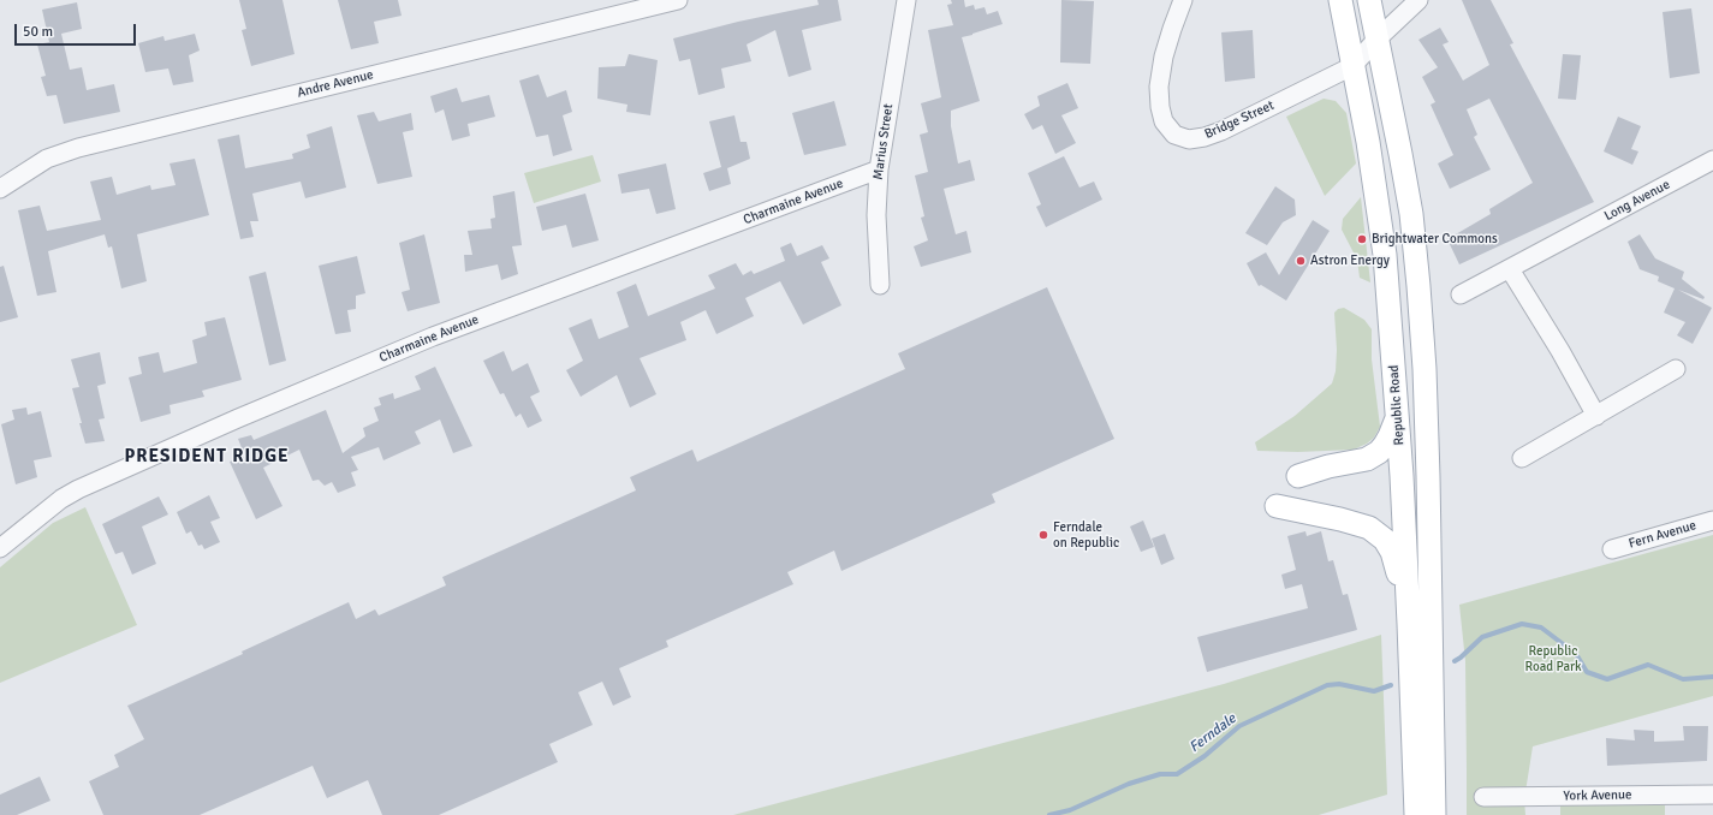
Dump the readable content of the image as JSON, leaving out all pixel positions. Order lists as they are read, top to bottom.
{
  "streets": {
    "main road": ["Republic Road"],
    "street": [
      "Andre Avenue",
      "Bridge Street",
      "Marius Street",
      "Long Avenue",
      "Charmaine Avenue",
      "Fern Avenue",
      "York Avenue"
    ]
  },
  "crossings": [
    ["Bridge Street", "Republic Road"],
    ["Marius Street", "Charmaine Avenue"]
  ],
  "districts": ["PRESIDENT RIDGE"],
  "water": ["Ferndale"],
  "parks": ["Republic Road Park"],
  "places": ["Brightwater Commons", "Astron Energy", "Ferndale on Republic"],
  "scale_bar": "50 m"
}
